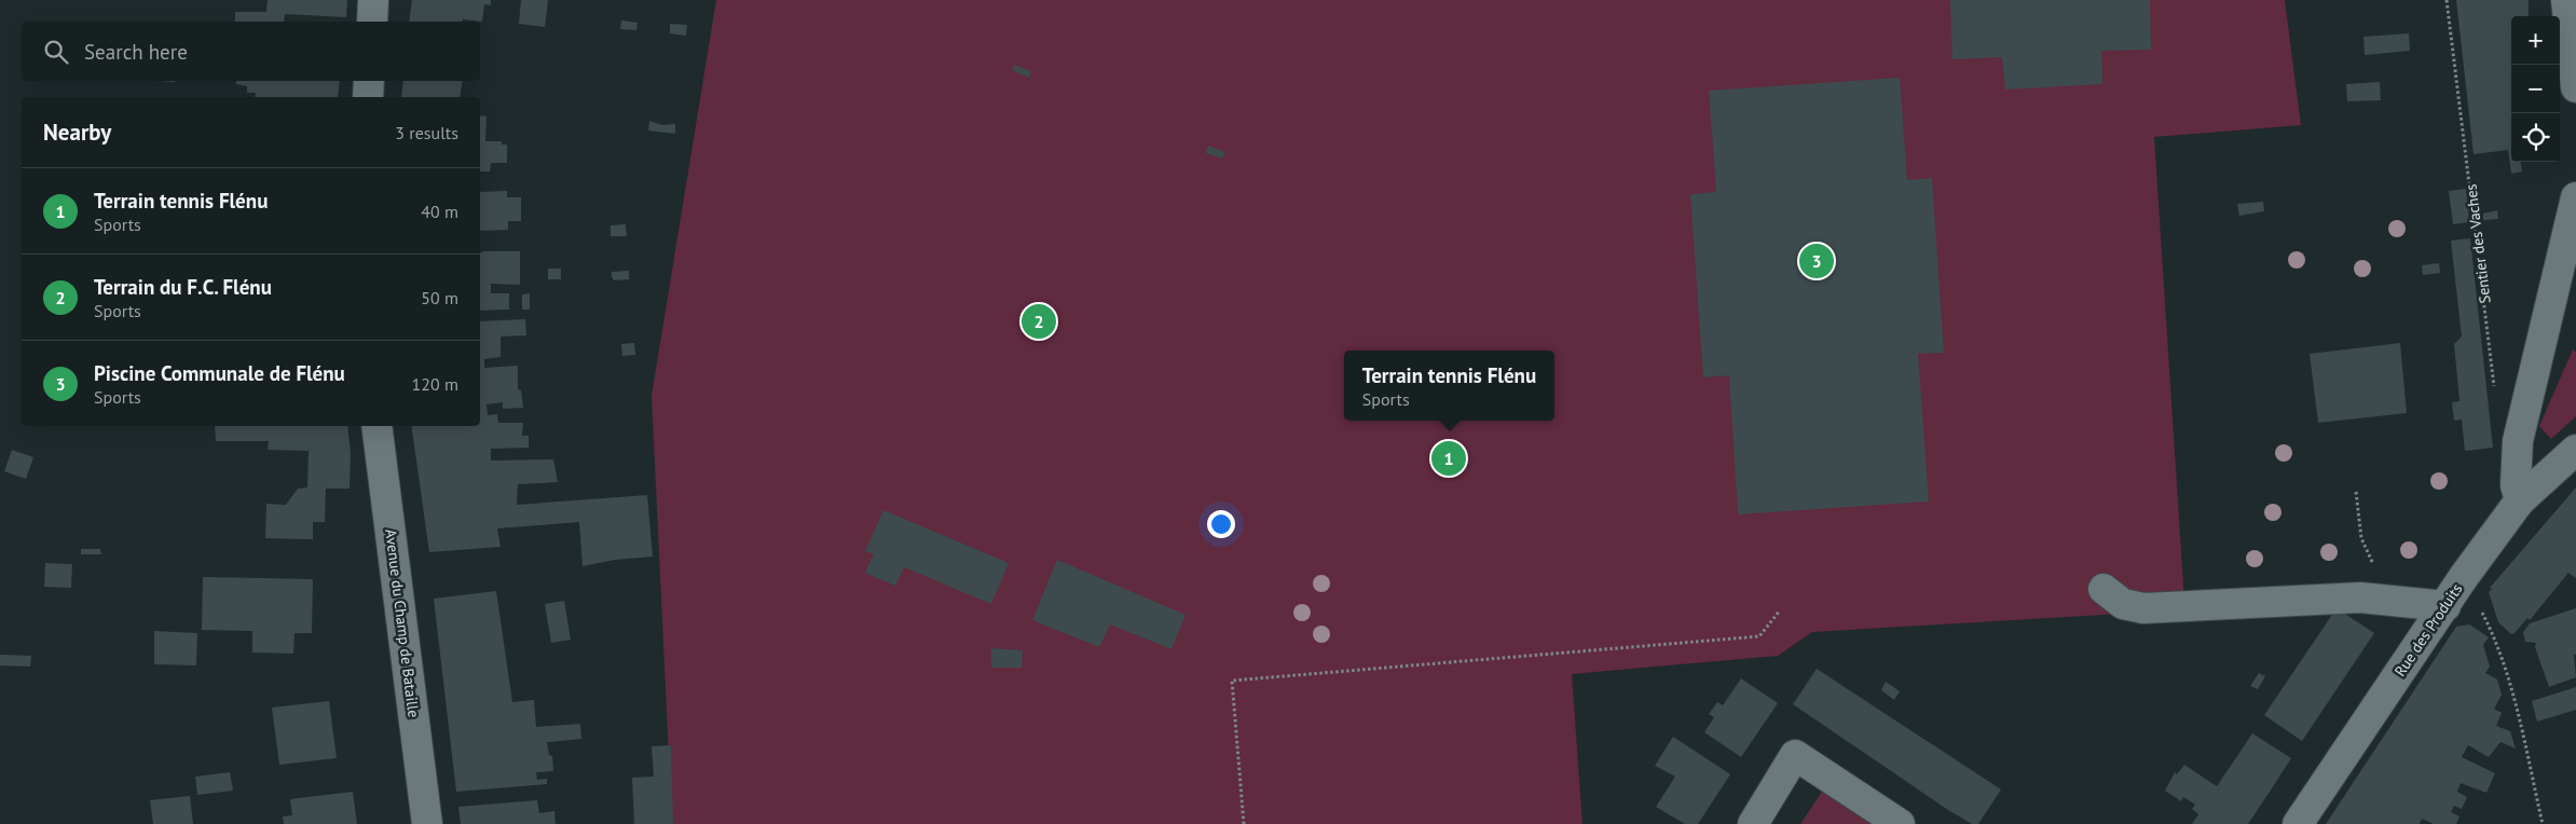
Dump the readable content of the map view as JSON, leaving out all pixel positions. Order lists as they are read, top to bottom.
{
  "streets": {
    "street": ["Avenue du Champ de Bataille", "Rue des Produits"],
    "path": ["Sentier des Vaches"]
  },
  "page": {
    "map_buttons": ["+", "−"],
    "search": "Search here",
    "heading": ["Nearby", "3 results"],
    "list": [
      {
        "mark": "1",
        "name": "Terrain tennis Flénu",
        "note": "Sports",
        "value": "40 m"
      },
      {
        "mark": "2",
        "name": "Terrain du F.C. Flénu",
        "note": "Sports",
        "value": "50 m"
      },
      {
        "mark": "3",
        "name": "Piscine Communale de Flénu",
        "note": "Sports",
        "value": "120 m"
      }
    ],
    "pins": ["3", "2", "1"],
    "popup": ["Terrain tennis Flénu", "Sports"]
  }
}
